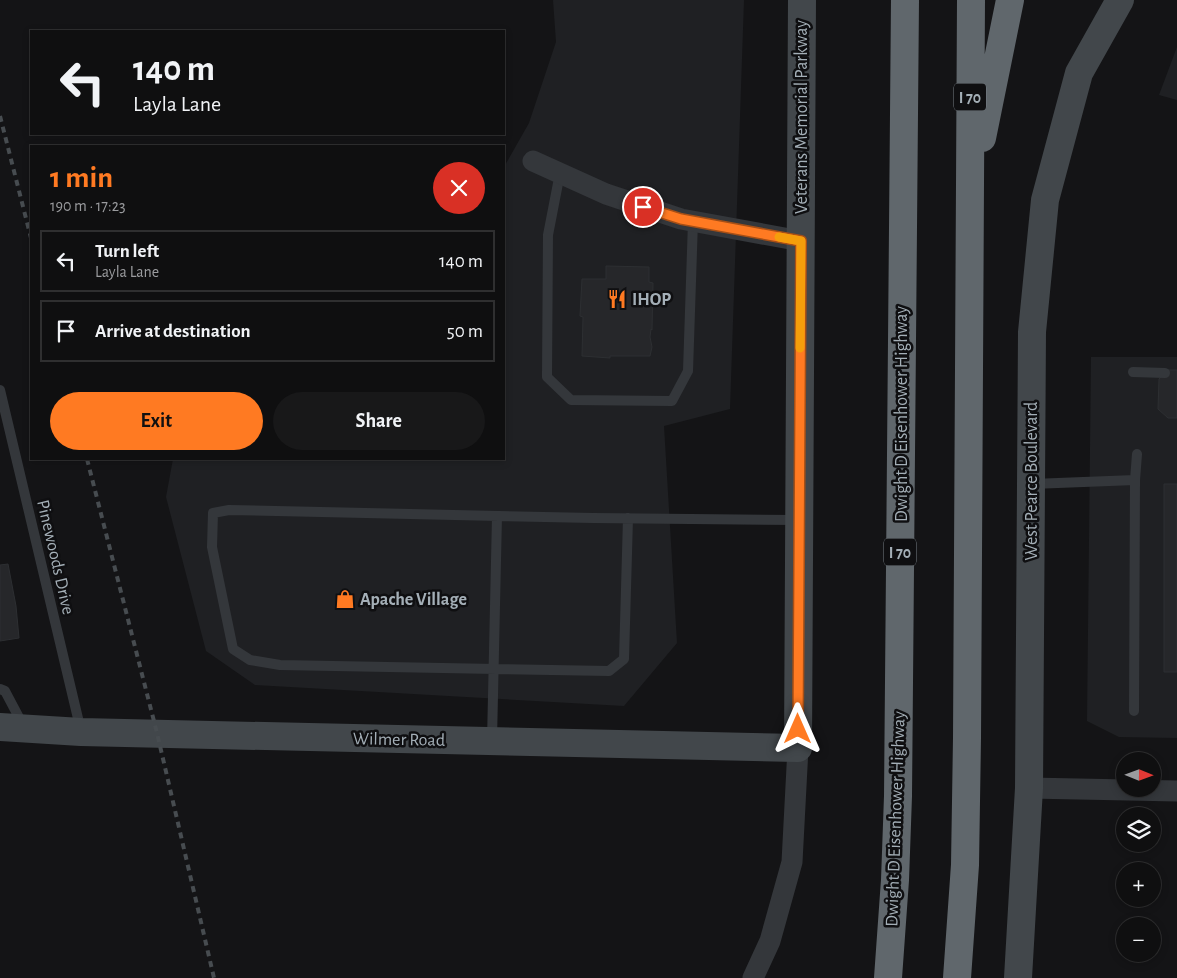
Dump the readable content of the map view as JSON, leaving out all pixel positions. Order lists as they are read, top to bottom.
{
  "streets": {
    "highway": ["I 70", "Dwight D Eisenhower Highway"],
    "street": ["Veterans Memorial Parkway", "West Pearce Boulevard", "Wilmer Road"],
    "lane": ["Pinewoods Drive"]
  },
  "crossings": [
    ["Veterans Memorial Parkway", "Wilmer Road"],
    ["Pinewoods Drive", "Wilmer Road"]
  ],
  "places": {
    "restaurant": ["IHOP"],
    "shop": ["Apache Village"]
  },
  "north": "right",
  "page": {
    "turn": ["140 m", "Layla Lane"],
    "heading": ["1 min", "190 m · 17:23"],
    "list": [
      {
        "name": "Turn left",
        "note": "Layla Lane",
        "value": "140 m"
      },
      {
        "name": "Arrive at destination",
        "value": "50 m"
      }
    ],
    "buttons": ["Exit", "Share"],
    "map_buttons": ["+", "−"]
  }
}
